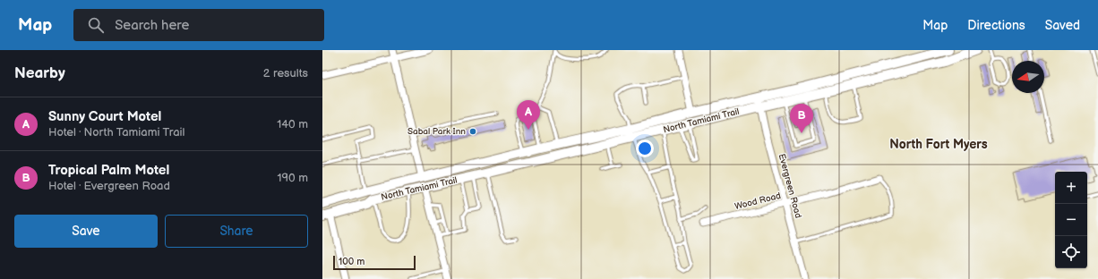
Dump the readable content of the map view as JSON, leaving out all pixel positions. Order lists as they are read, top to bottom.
{
  "streets": {
    "main road": ["North Tamiami Trail"],
    "street": ["Evergreen Road", "Wood Road"]
  },
  "crossings": [
    ["North Tamiami Trail", "Evergreen Road"],
    ["Evergreen Road", "Wood Road"]
  ],
  "districts": ["North Fort Myers"],
  "places": ["Sabal Park Inn"],
  "scale_bar": "100 m",
  "north": "left",
  "page": {
    "header": "Map",
    "search": "Search here",
    "nav": ["Map", "Directions", "Saved"],
    "heading": ["Nearby", "2 results"],
    "list": [
      {
        "mark": "A",
        "name": "Sunny Court Motel",
        "note": "Hotel · North Tamiami Trail",
        "value": "140 m"
      },
      {
        "mark": "B",
        "name": "Tropical Palm Motel",
        "note": "Hotel · Evergreen Road",
        "value": "190 m"
      }
    ],
    "pins": ["A", "B"],
    "map_buttons": ["+", "−"],
    "buttons": ["Save", "Share"],
    "scale": "100 m"
  }
}
